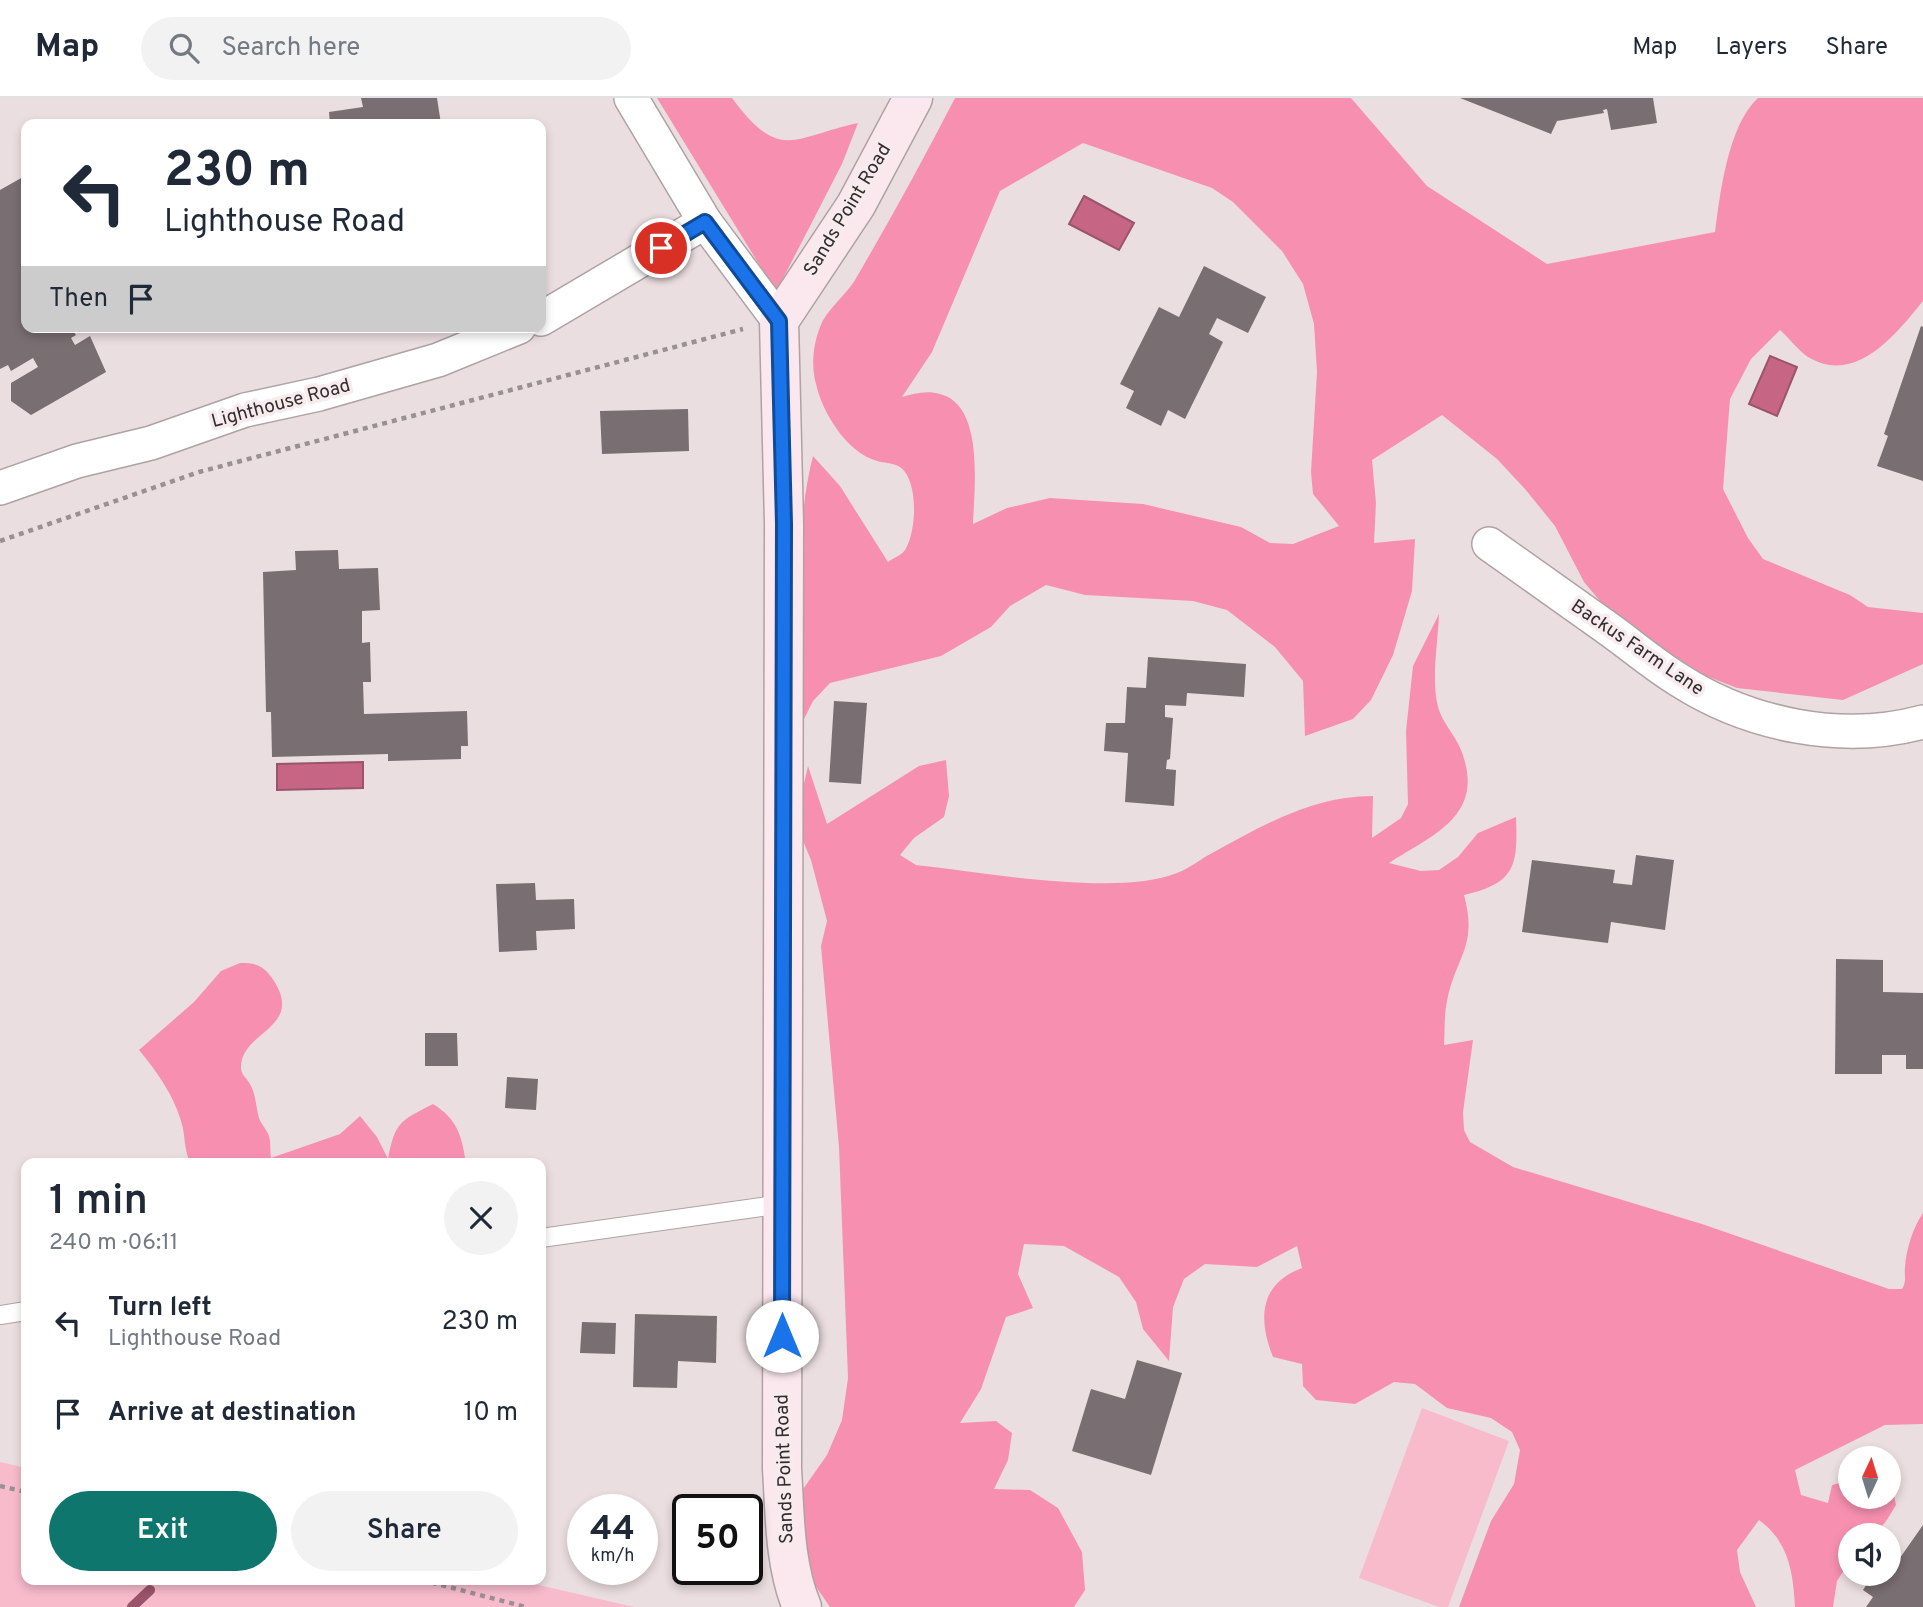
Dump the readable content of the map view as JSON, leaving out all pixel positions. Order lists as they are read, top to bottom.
{
  "streets": {
    "main road": ["Sands Point Road"],
    "street": ["Lighthouse Road", "Backus Farm Lane"]
  },
  "north": "top",
  "page": {
    "header": "Map",
    "search": "Search here",
    "nav": ["Map", "Layers", "Share"],
    "turn": ["230 m", "Lighthouse Road"],
    "then": "Then",
    "heading": ["1 min", "240 m · 06:11"],
    "list": [
      {
        "name": "Turn left",
        "note": "Lighthouse Road",
        "value": "230 m"
      },
      {
        "name": "Arrive at destination",
        "value": "10 m"
      }
    ],
    "buttons": ["Exit", "Share"],
    "speed": "44 km/h",
    "limit": "50"
  }
}
